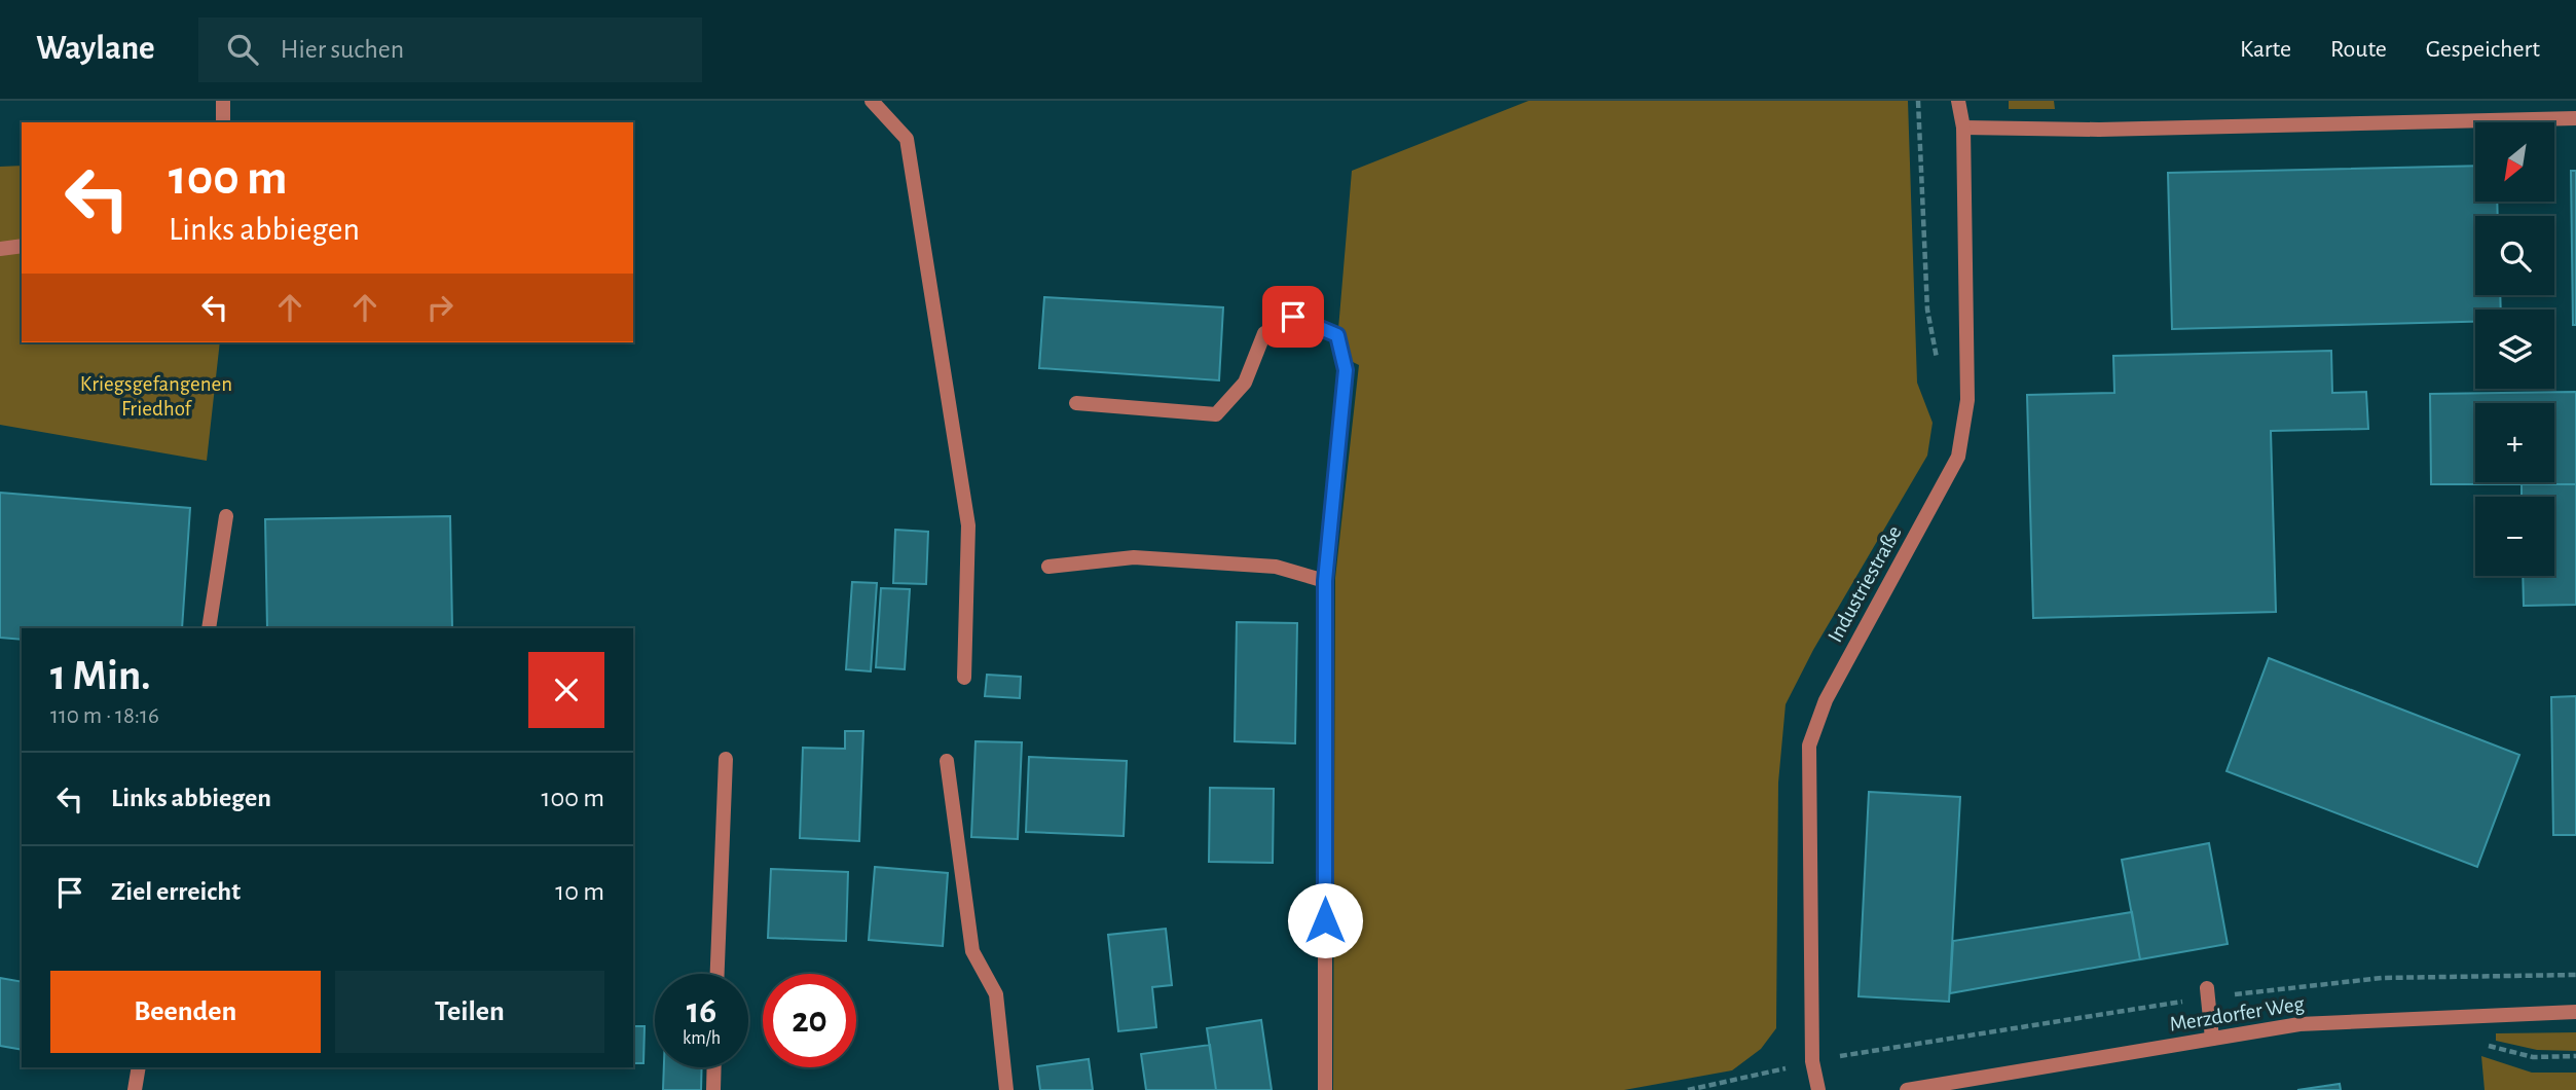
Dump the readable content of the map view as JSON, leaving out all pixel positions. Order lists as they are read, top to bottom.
{
  "streets": {
    "street": ["Industriestraße", "Merzdorfer Weg"]
  },
  "parks": ["Kriegsgefangenen Friedhof"],
  "north": "bottom left",
  "page": {
    "header": "Waylane",
    "search": "Hier suchen",
    "nav": ["Karte", "Route", "Gespeichert"],
    "map_buttons": ["+", "−"],
    "turn": ["100 m", "Links abbiegen"],
    "heading": ["1 Min.", "110 m · 18:16"],
    "list": [
      {
        "name": "Links abbiegen",
        "value": "100 m"
      },
      {
        "name": "Ziel erreicht",
        "value": "10 m"
      }
    ],
    "buttons": ["Beenden", "Teilen"],
    "speed": "16 km/h",
    "limit": "20"
  }
}
